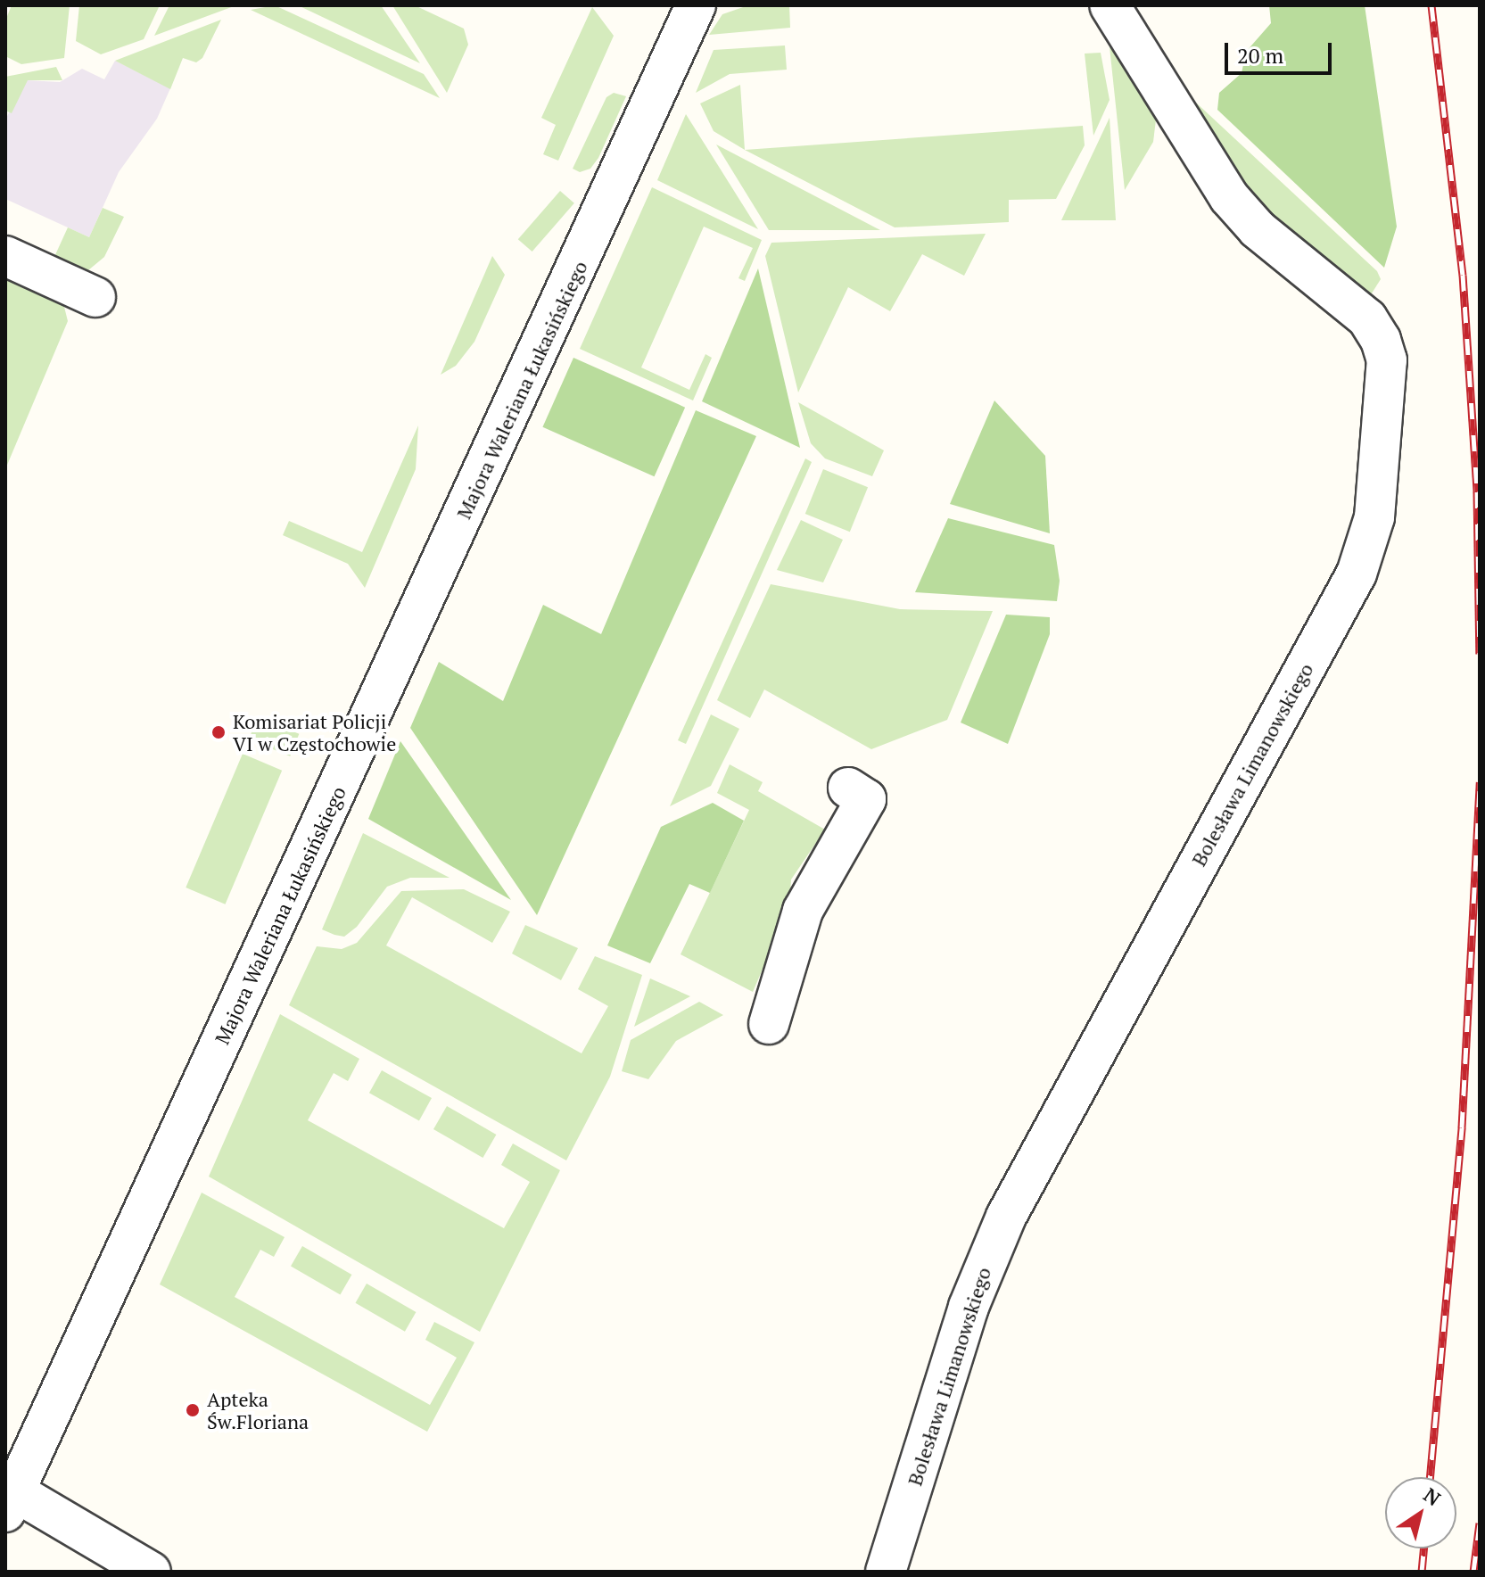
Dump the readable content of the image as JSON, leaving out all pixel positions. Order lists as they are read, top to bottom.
{
  "streets": {
    "street": ["Majora Waleriana Łukasińskiego", "Bolesława Limanowskiego"]
  },
  "places": ["Komisariat Policji VI w Częstochowie", "Apteka Św.Floriana"],
  "scale_bar": "20 m",
  "north": "top right"
}
